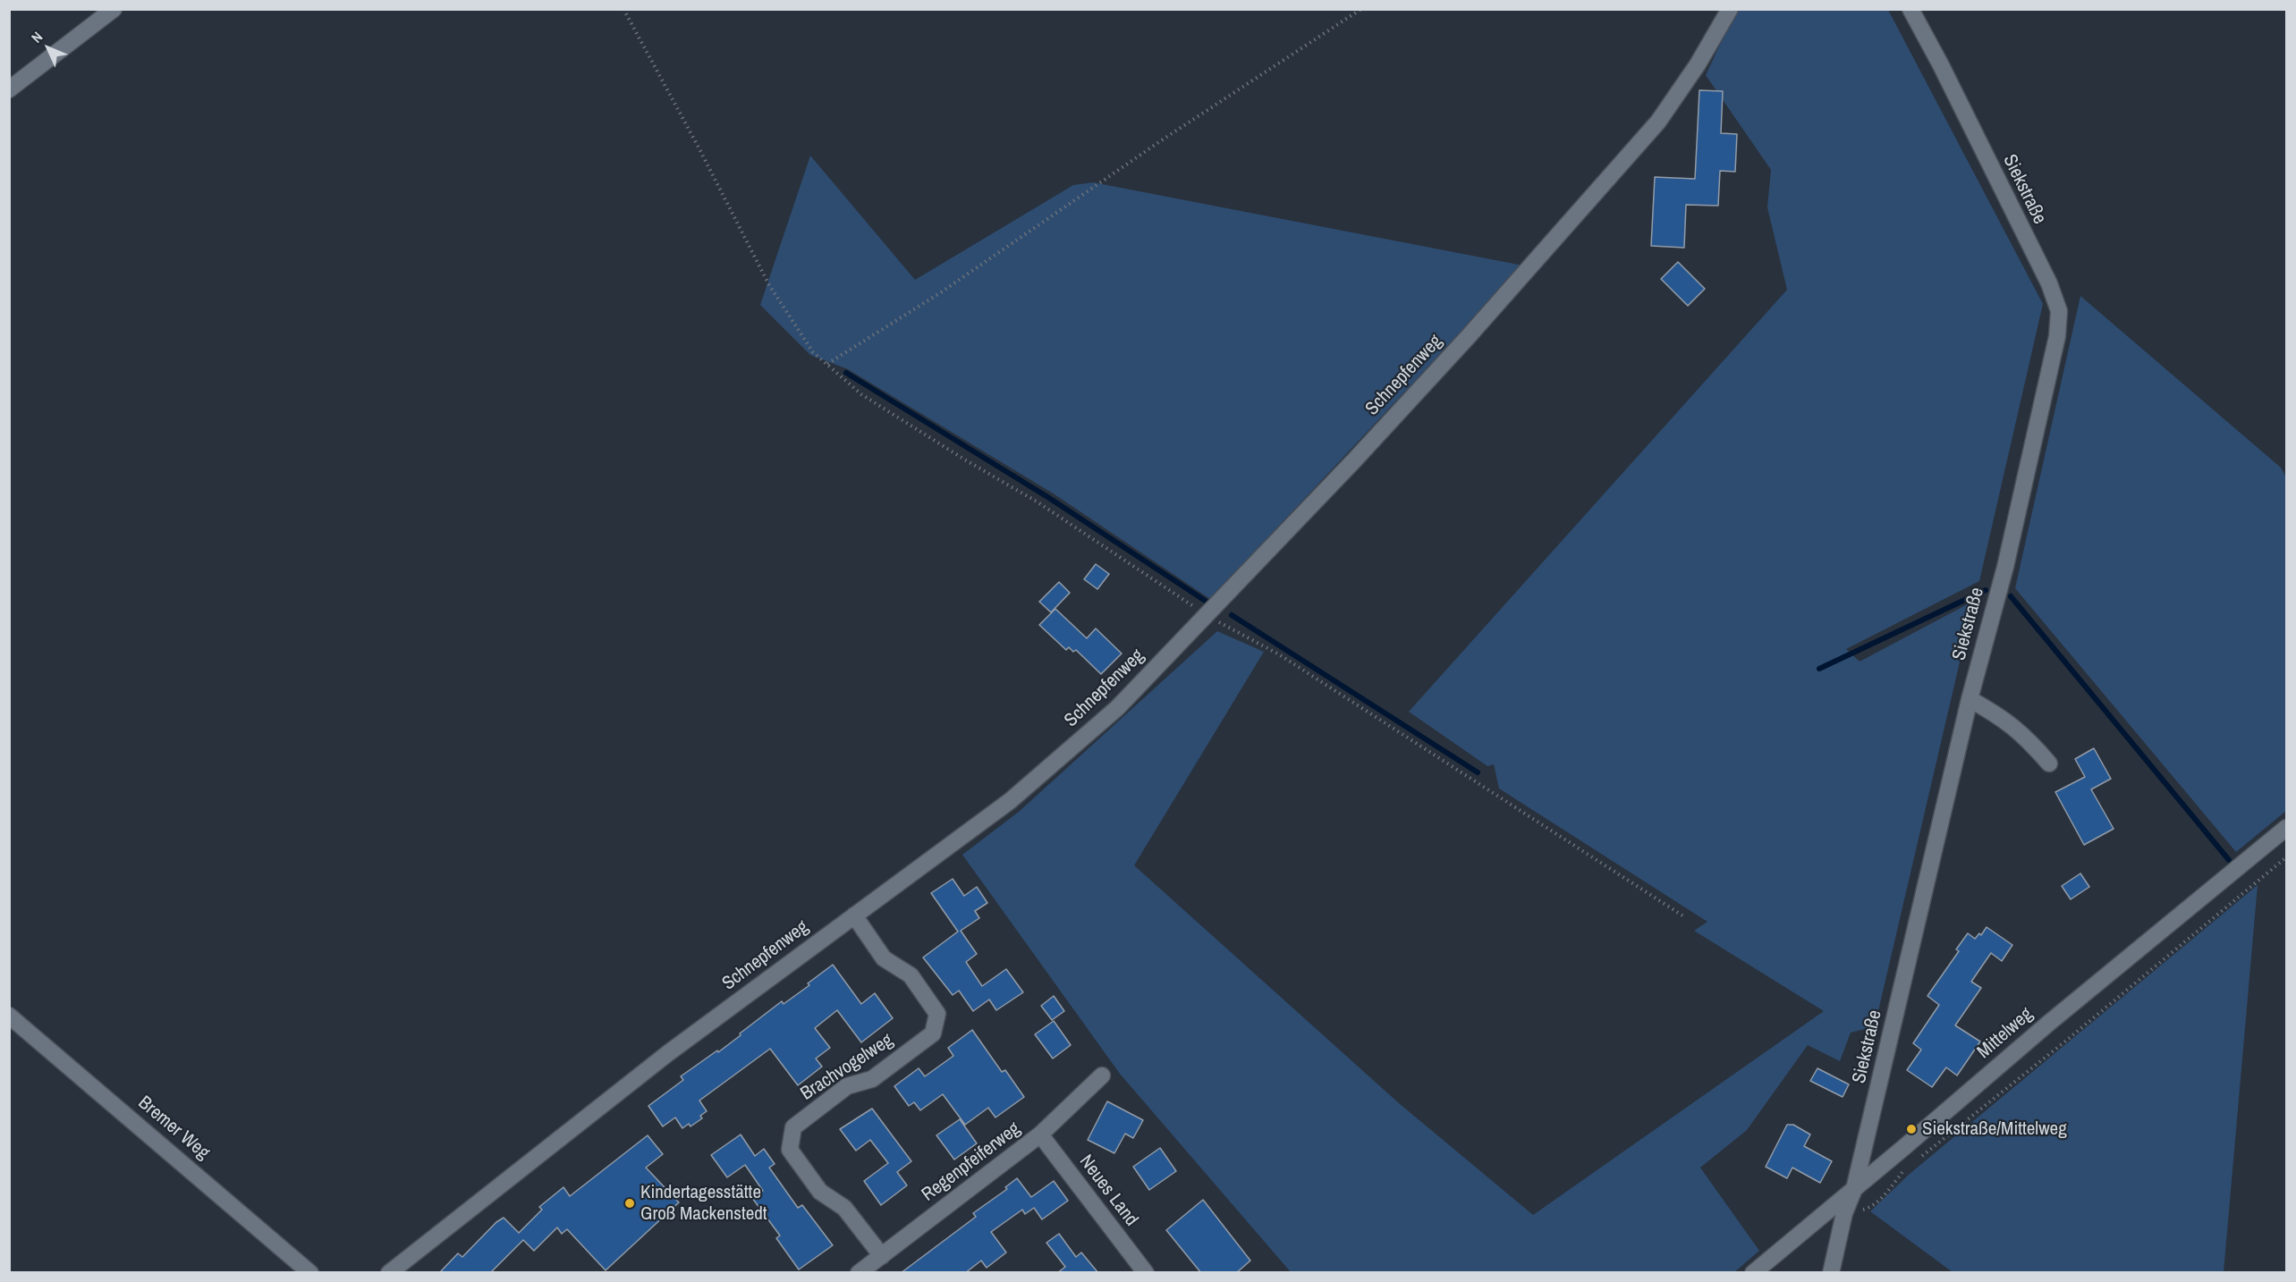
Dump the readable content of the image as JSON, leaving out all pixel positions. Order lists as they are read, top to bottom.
{
  "streets": {
    "street": [
      "Siekstraße",
      "Schnepfenweg",
      "Mittelweg",
      "Brachvogelweg",
      "Bremer Weg",
      "Regenpfeiferweg",
      "Neues Land"
    ]
  },
  "crossings": [
    ["Siekstraße", "Mittelweg"],
    ["Schnepfenweg", "Brachvogelweg"],
    ["Brachvogelweg", "Regenpfeiferweg"],
    ["Regenpfeiferweg", "Neues Land"]
  ],
  "places": ["Siekstraße/Mittelweg", "Kindertagesstätte Groß Mackenstedt"],
  "north": "top left"
}
